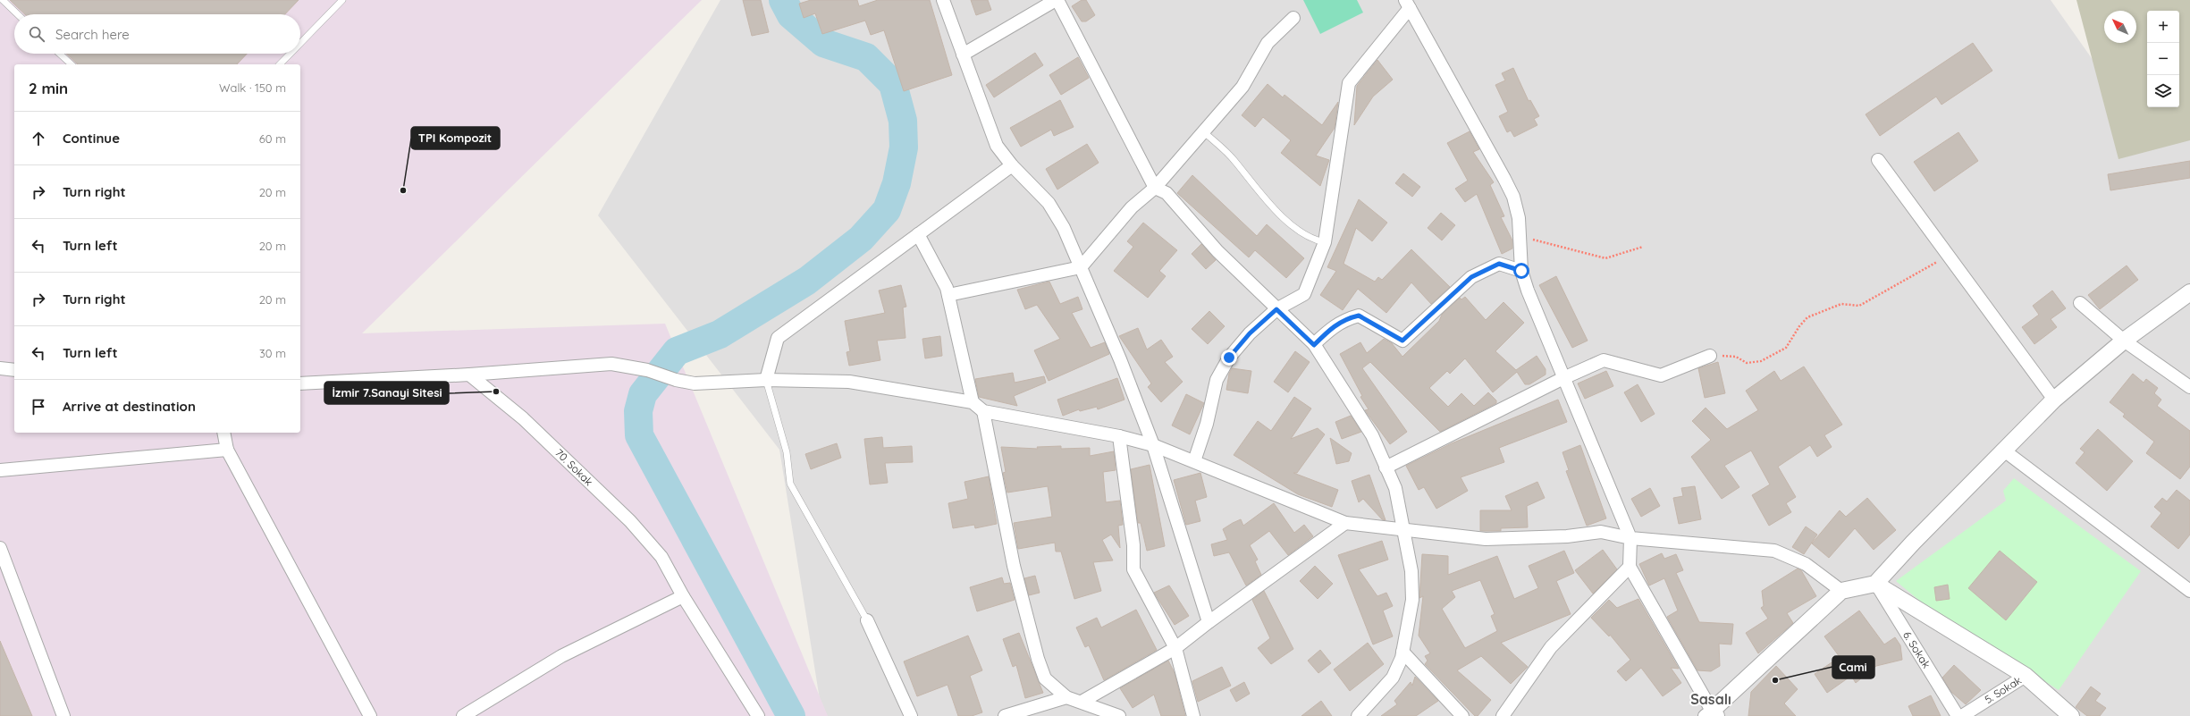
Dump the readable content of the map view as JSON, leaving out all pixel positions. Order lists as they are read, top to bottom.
{
  "streets": {
    "street": ["70. Sokak", "6. Sokak", "5. Sokak"]
  },
  "districts": ["Sasalı"],
  "places": ["TPI Kompozit", "İzmir 7.Sanayi Sitesi", "Cami"],
  "north": "top left",
  "page": {
    "map_buttons": ["+", "−"],
    "search": "Search here",
    "heading": ["2 min", "Walk · 150 m"],
    "list": [
      ["Continue", "60 m"],
      ["Turn right", "20 m"],
      ["Turn left", "20 m"],
      ["Turn right", "20 m"],
      ["Turn left", "30 m"],
      "Arrive at destination"
    ]
  }
}
